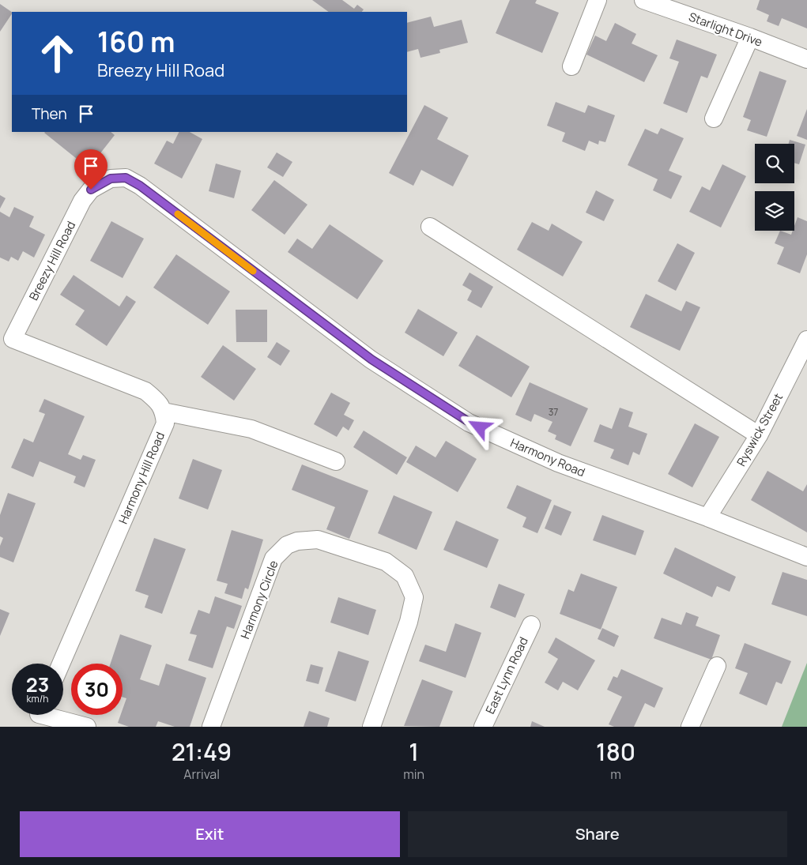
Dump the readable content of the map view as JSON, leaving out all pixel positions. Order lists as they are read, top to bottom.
{
  "streets": {
    "street": [
      "Starlight Drive",
      "Breezy Hill Road",
      "Ryswick Street",
      "Harmony Road",
      "Harmony Hill Road",
      "Harmony Circle",
      "East Lynn Road"
    ]
  },
  "crossings": [
    ["Breezy Hill Road", "Harmony Road"],
    ["Breezy Hill Road", "Harmony Hill Road"],
    ["Ryswick Street", "Harmony Road"]
  ],
  "house_numbers": ["37"],
  "page": {
    "turn": ["160 m", "Breezy Hill Road"],
    "then": "Then",
    "speed": "23 km/h",
    "limit": "30",
    "eta": [
      "21:49",
      "Arrival",
      "1",
      "min",
      "180",
      "m"
    ],
    "buttons": ["Exit", "Share"]
  }
}
